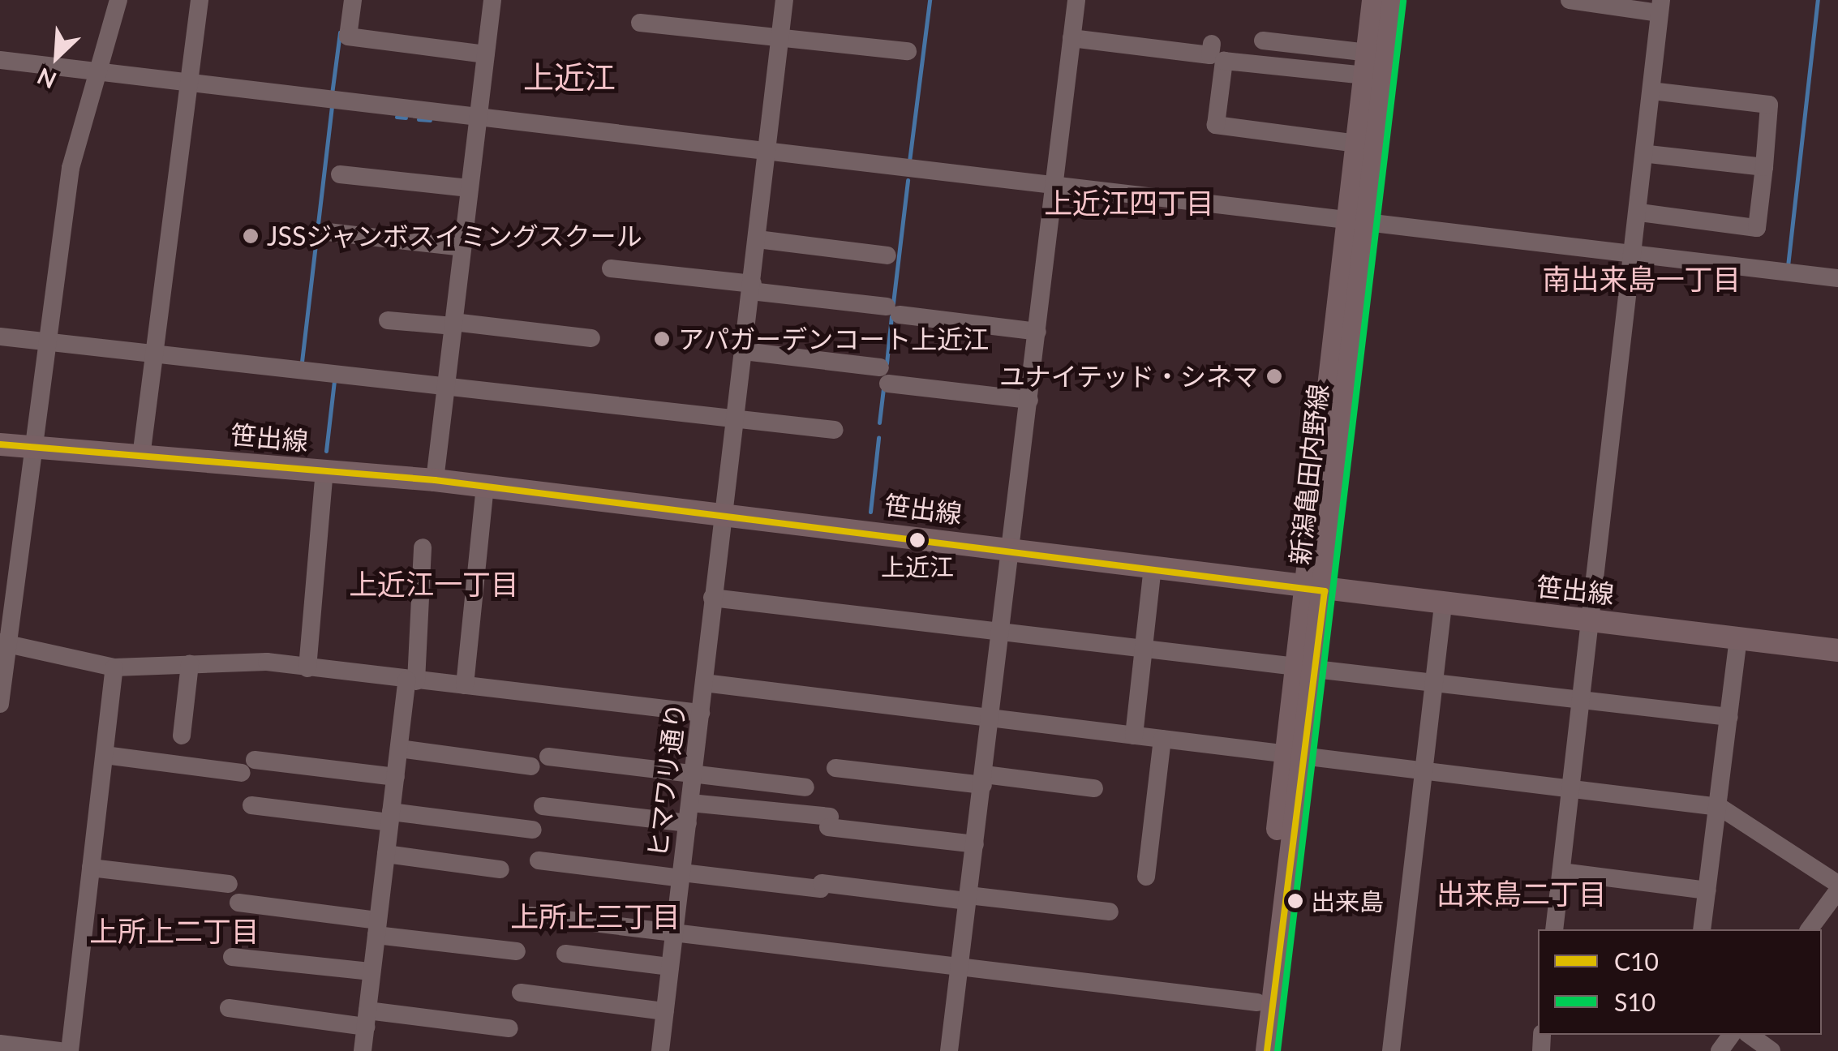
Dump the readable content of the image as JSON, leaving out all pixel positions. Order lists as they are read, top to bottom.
{
  "streets": {
    "main road": ["笹出線", "新潟亀田内野線"],
    "street": ["ヒマワリ通り"]
  },
  "crossings": [
    ["笹出線", "新潟亀田内野線"],
    ["笹出線", "ヒマワリ通り"]
  ],
  "districts": [
    "上近江",
    "上近江四丁目",
    "南出来島一丁目",
    "上近江一丁目",
    "出来島二丁目",
    "上所上三丁目",
    "上所上二丁目"
  ],
  "places": [
    "JSSジャンボスイミングスクール",
    "アパガーデンコート上近江",
    "ユナイテッド・シネマ",
    "上近江",
    "出来島"
  ],
  "lines": ["transit line S10", "transit line C10"],
  "legend": ["C10", "S10"],
  "north": "bottom left"
}
